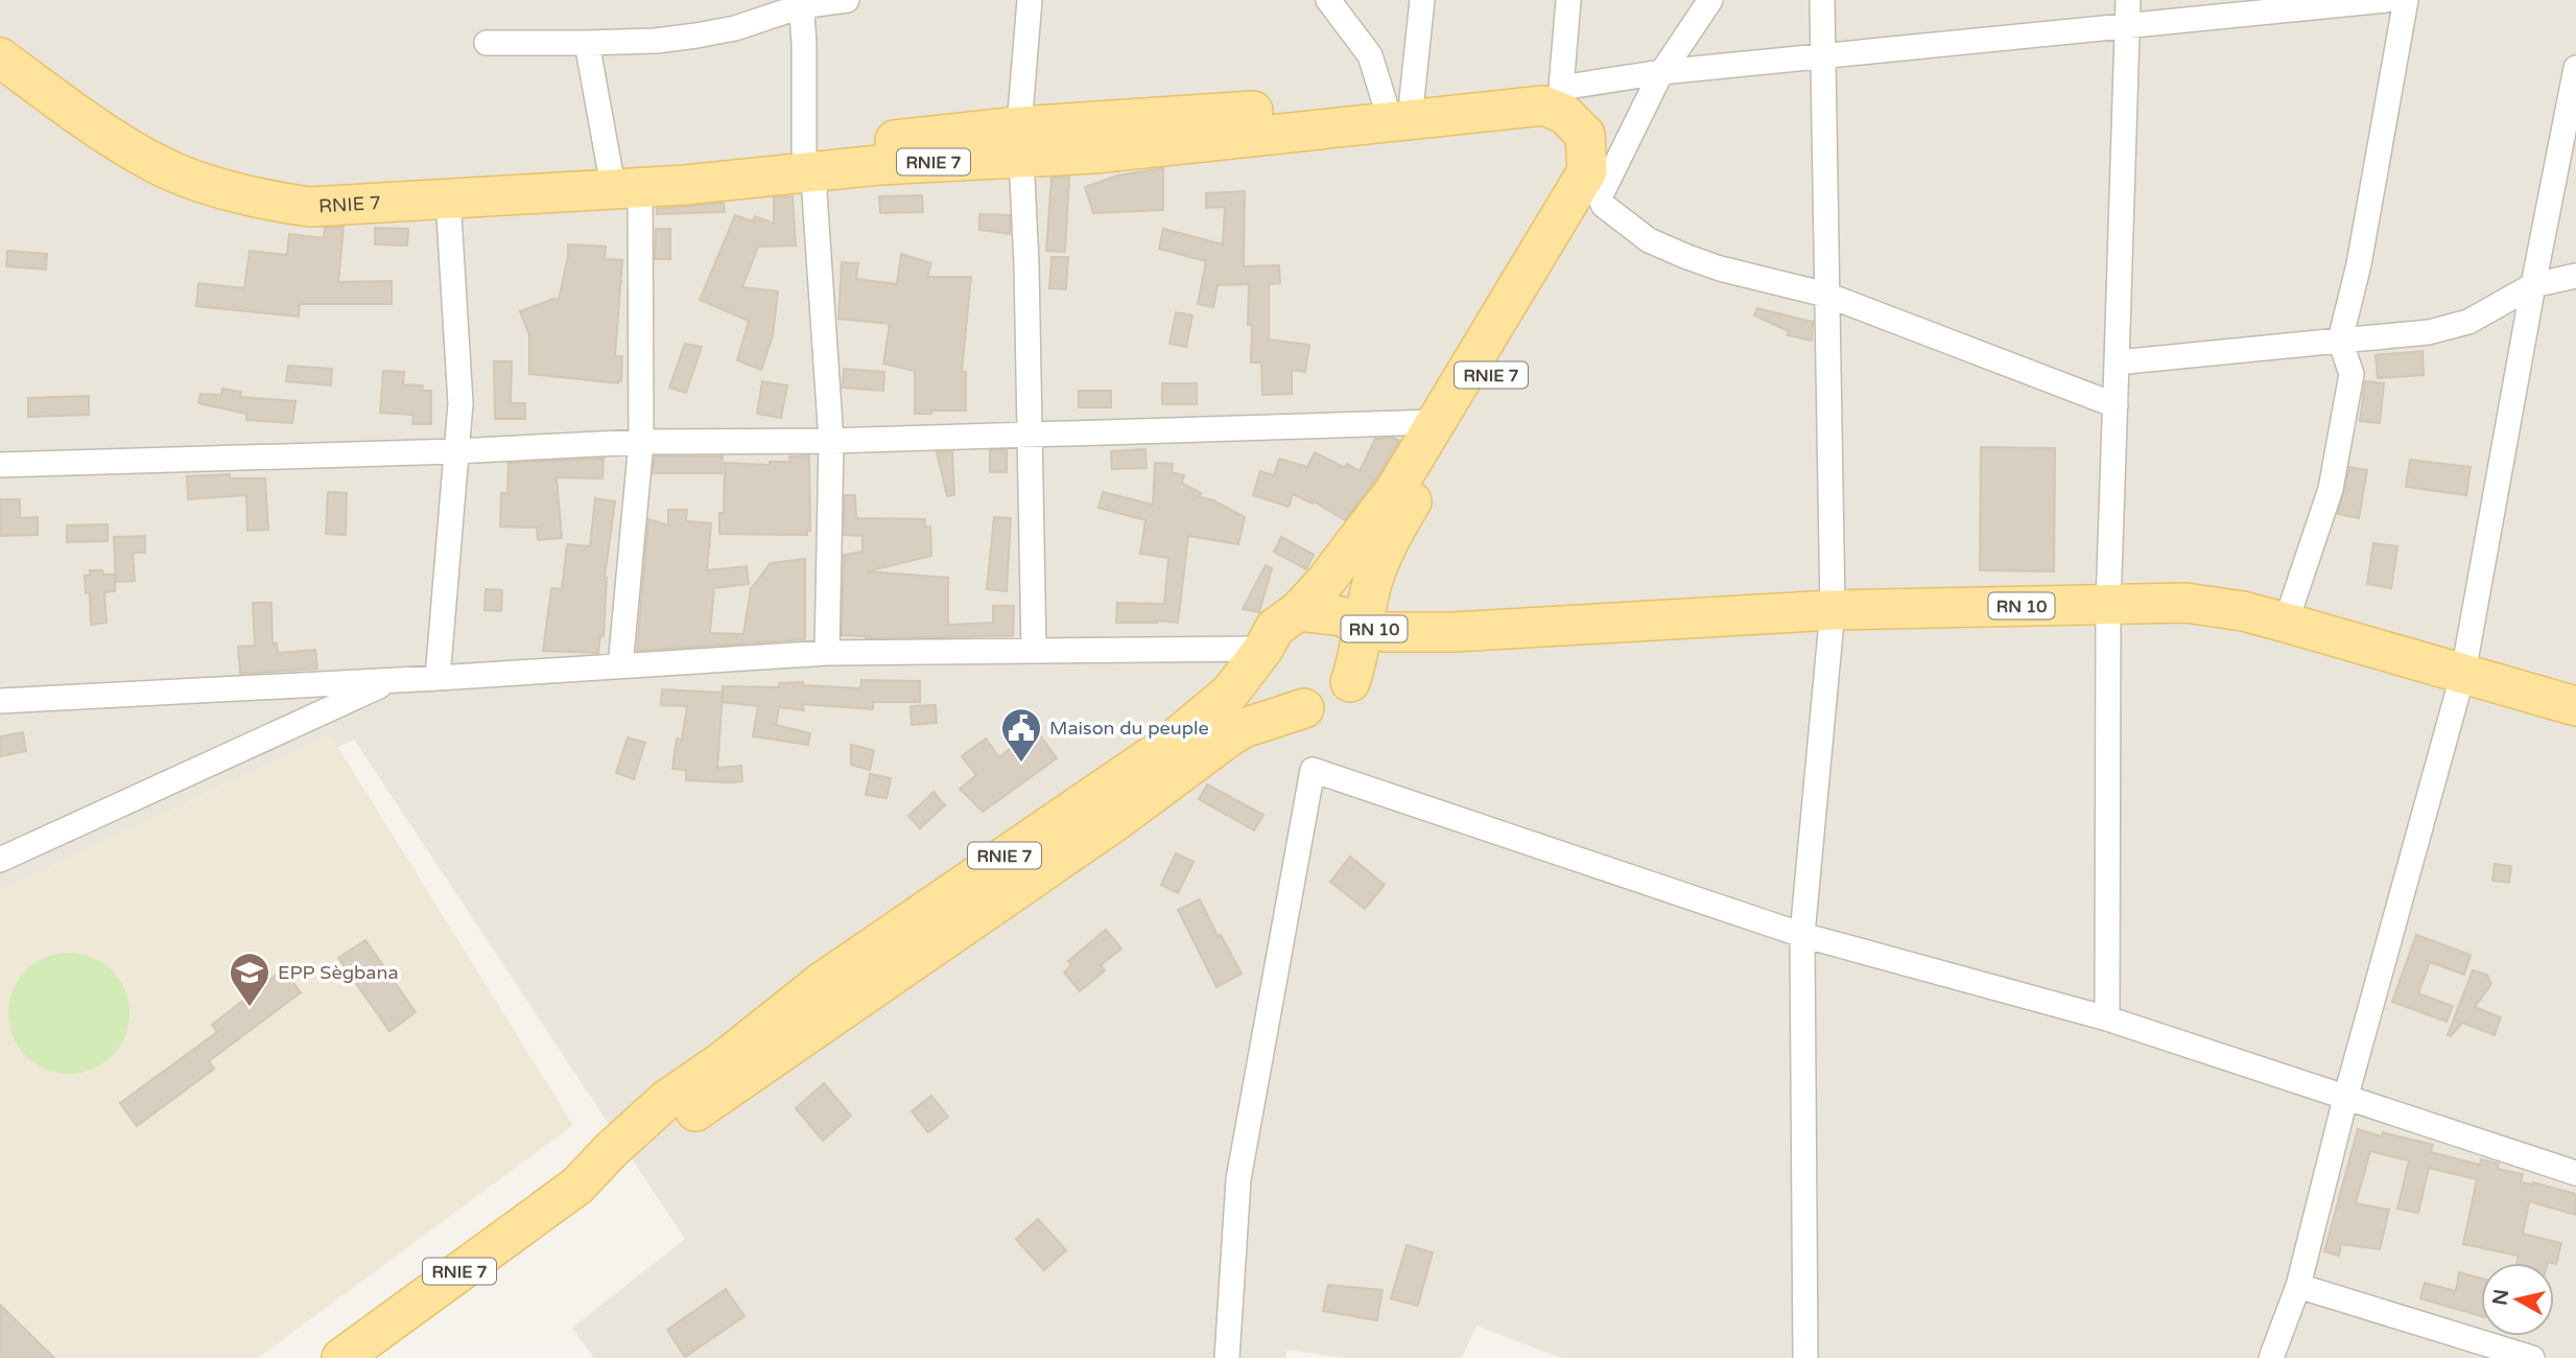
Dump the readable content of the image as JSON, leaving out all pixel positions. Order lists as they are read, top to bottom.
{
  "streets": {
    "main road": ["RNIE 7", "RN 10"]
  },
  "crossings": [
    ["RNIE 7", "RN 10"]
  ],
  "places": {
    "public building": ["Maison du peuple"],
    "school or university": ["EPP Sègbana"]
  },
  "north": "left"
}
